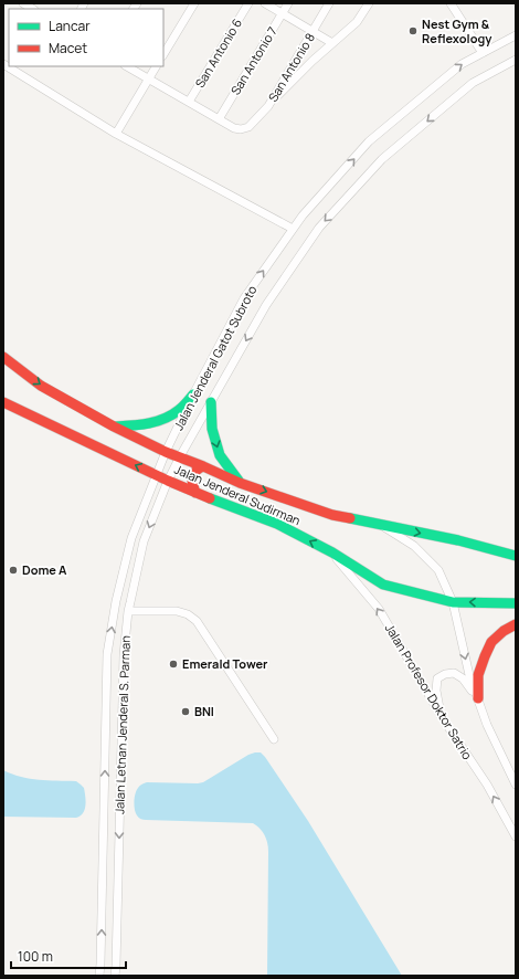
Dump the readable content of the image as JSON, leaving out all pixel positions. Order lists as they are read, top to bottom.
{
  "streets": {
    "street": [
      "San Antonio 6",
      "San Antonio 7",
      "San Antonio 8",
      "Jalan Jenderal Gatot Subroto",
      "Jalan Jenderal Sudirman",
      "Jalan Profesor Doktor Satrio",
      "Jalan Letnan Jenderal S. Parman"
    ]
  },
  "crossings": [
    ["San Antonio 7", "San Antonio 8"],
    ["Jalan Jenderal Gatot Subroto", "Jalan Jenderal Sudirman"],
    ["Jalan Jenderal Gatot Subroto", "Jalan Letnan Jenderal S. Parman"],
    ["Jalan Jenderal Sudirman", "Jalan Profesor Doktor Satrio"],
    ["Jalan Jenderal Sudirman", "Jalan Letnan Jenderal S. Parman"]
  ],
  "places": [
    "Nest Gym & Reflexology",
    "Dome A",
    "Emerald Tower",
    "BNI"
  ],
  "legend": ["Lancar", "Macet"],
  "scale_bar": "100 m"
}
